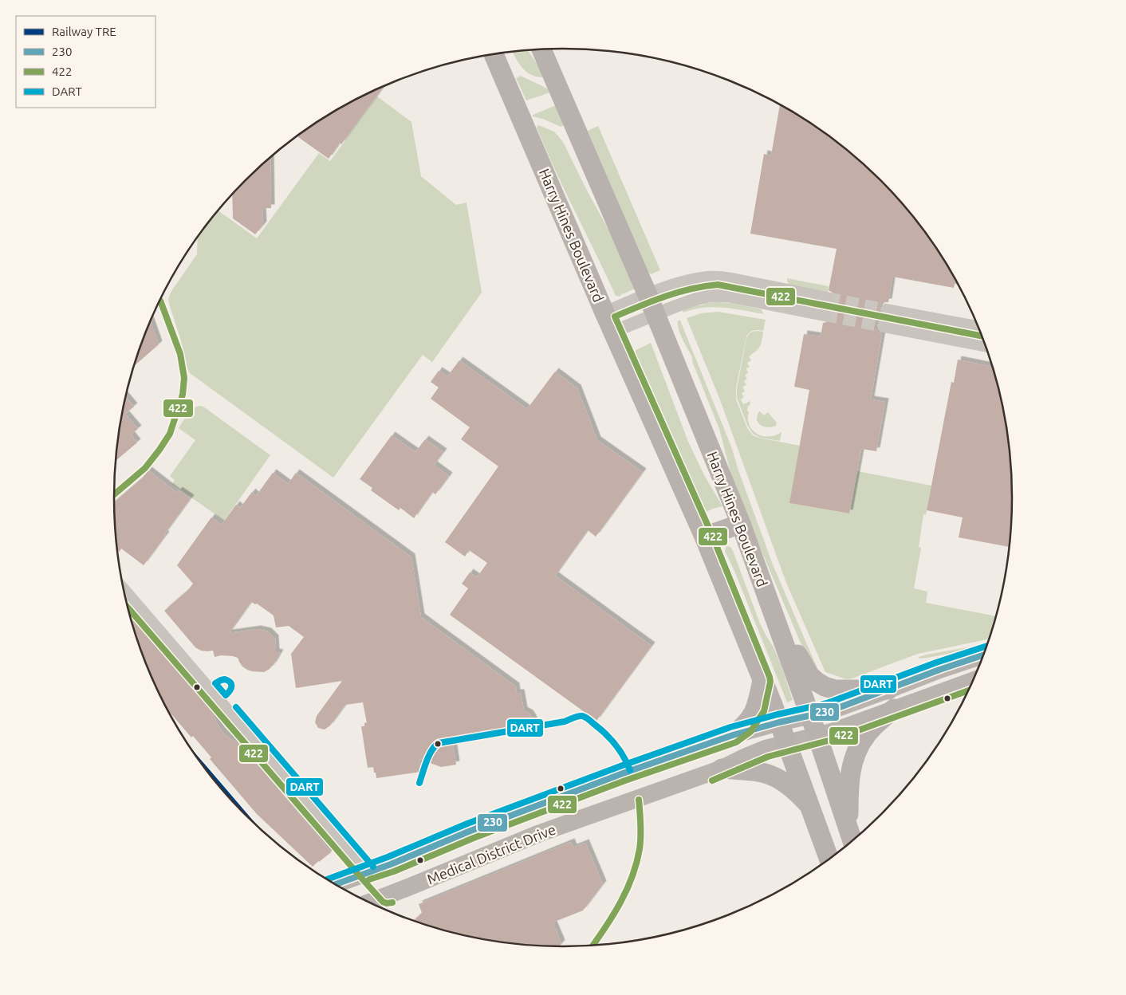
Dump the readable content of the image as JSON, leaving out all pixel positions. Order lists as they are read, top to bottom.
{
  "streets": {
    "main road": ["Harry Hines Boulevard", "Medical District Drive"]
  },
  "crossings": [
    ["Harry Hines Boulevard", "Medical District Drive"]
  ],
  "lines": ["transit line 422", "transit line DART", "transit line 230"],
  "legend": [
    "Railway TRE",
    "230",
    "422",
    "DART"
  ]
}
